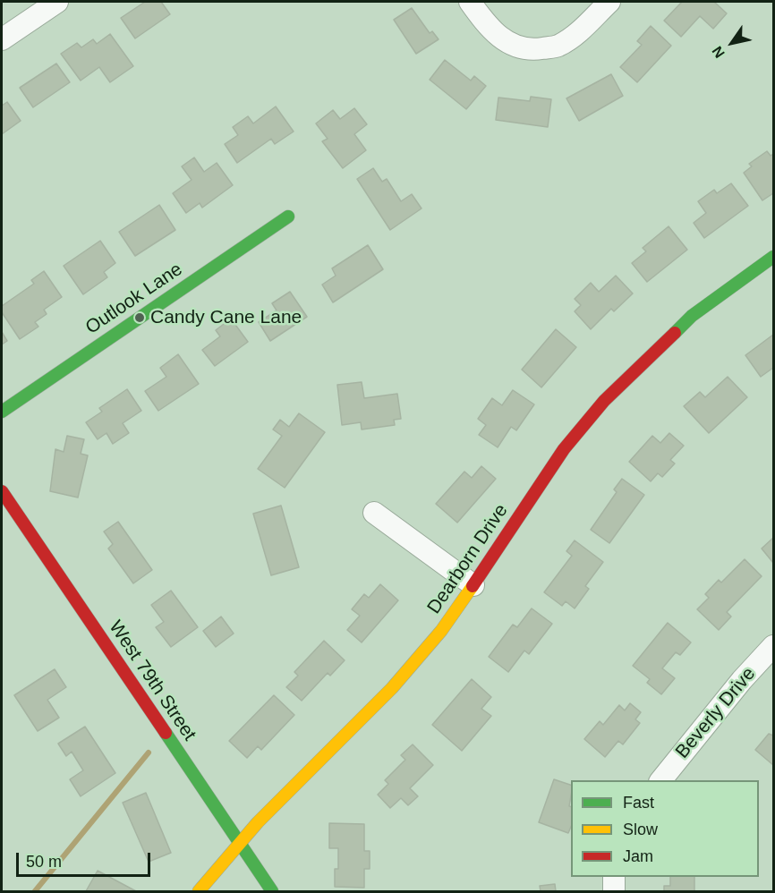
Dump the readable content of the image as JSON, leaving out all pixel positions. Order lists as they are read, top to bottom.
{
  "streets": {
    "street": [
      "Outlook Lane",
      "Dearborn Drive",
      "West 79th Street",
      "Beverly Drive"
    ]
  },
  "crossings": [
    ["Dearborn Drive", "West 79th Street"]
  ],
  "places": ["Candy Cane Lane"],
  "legend": ["Fast", "Slow", "Jam"],
  "scale_bar": "50 m",
  "north": "bottom left"
}
